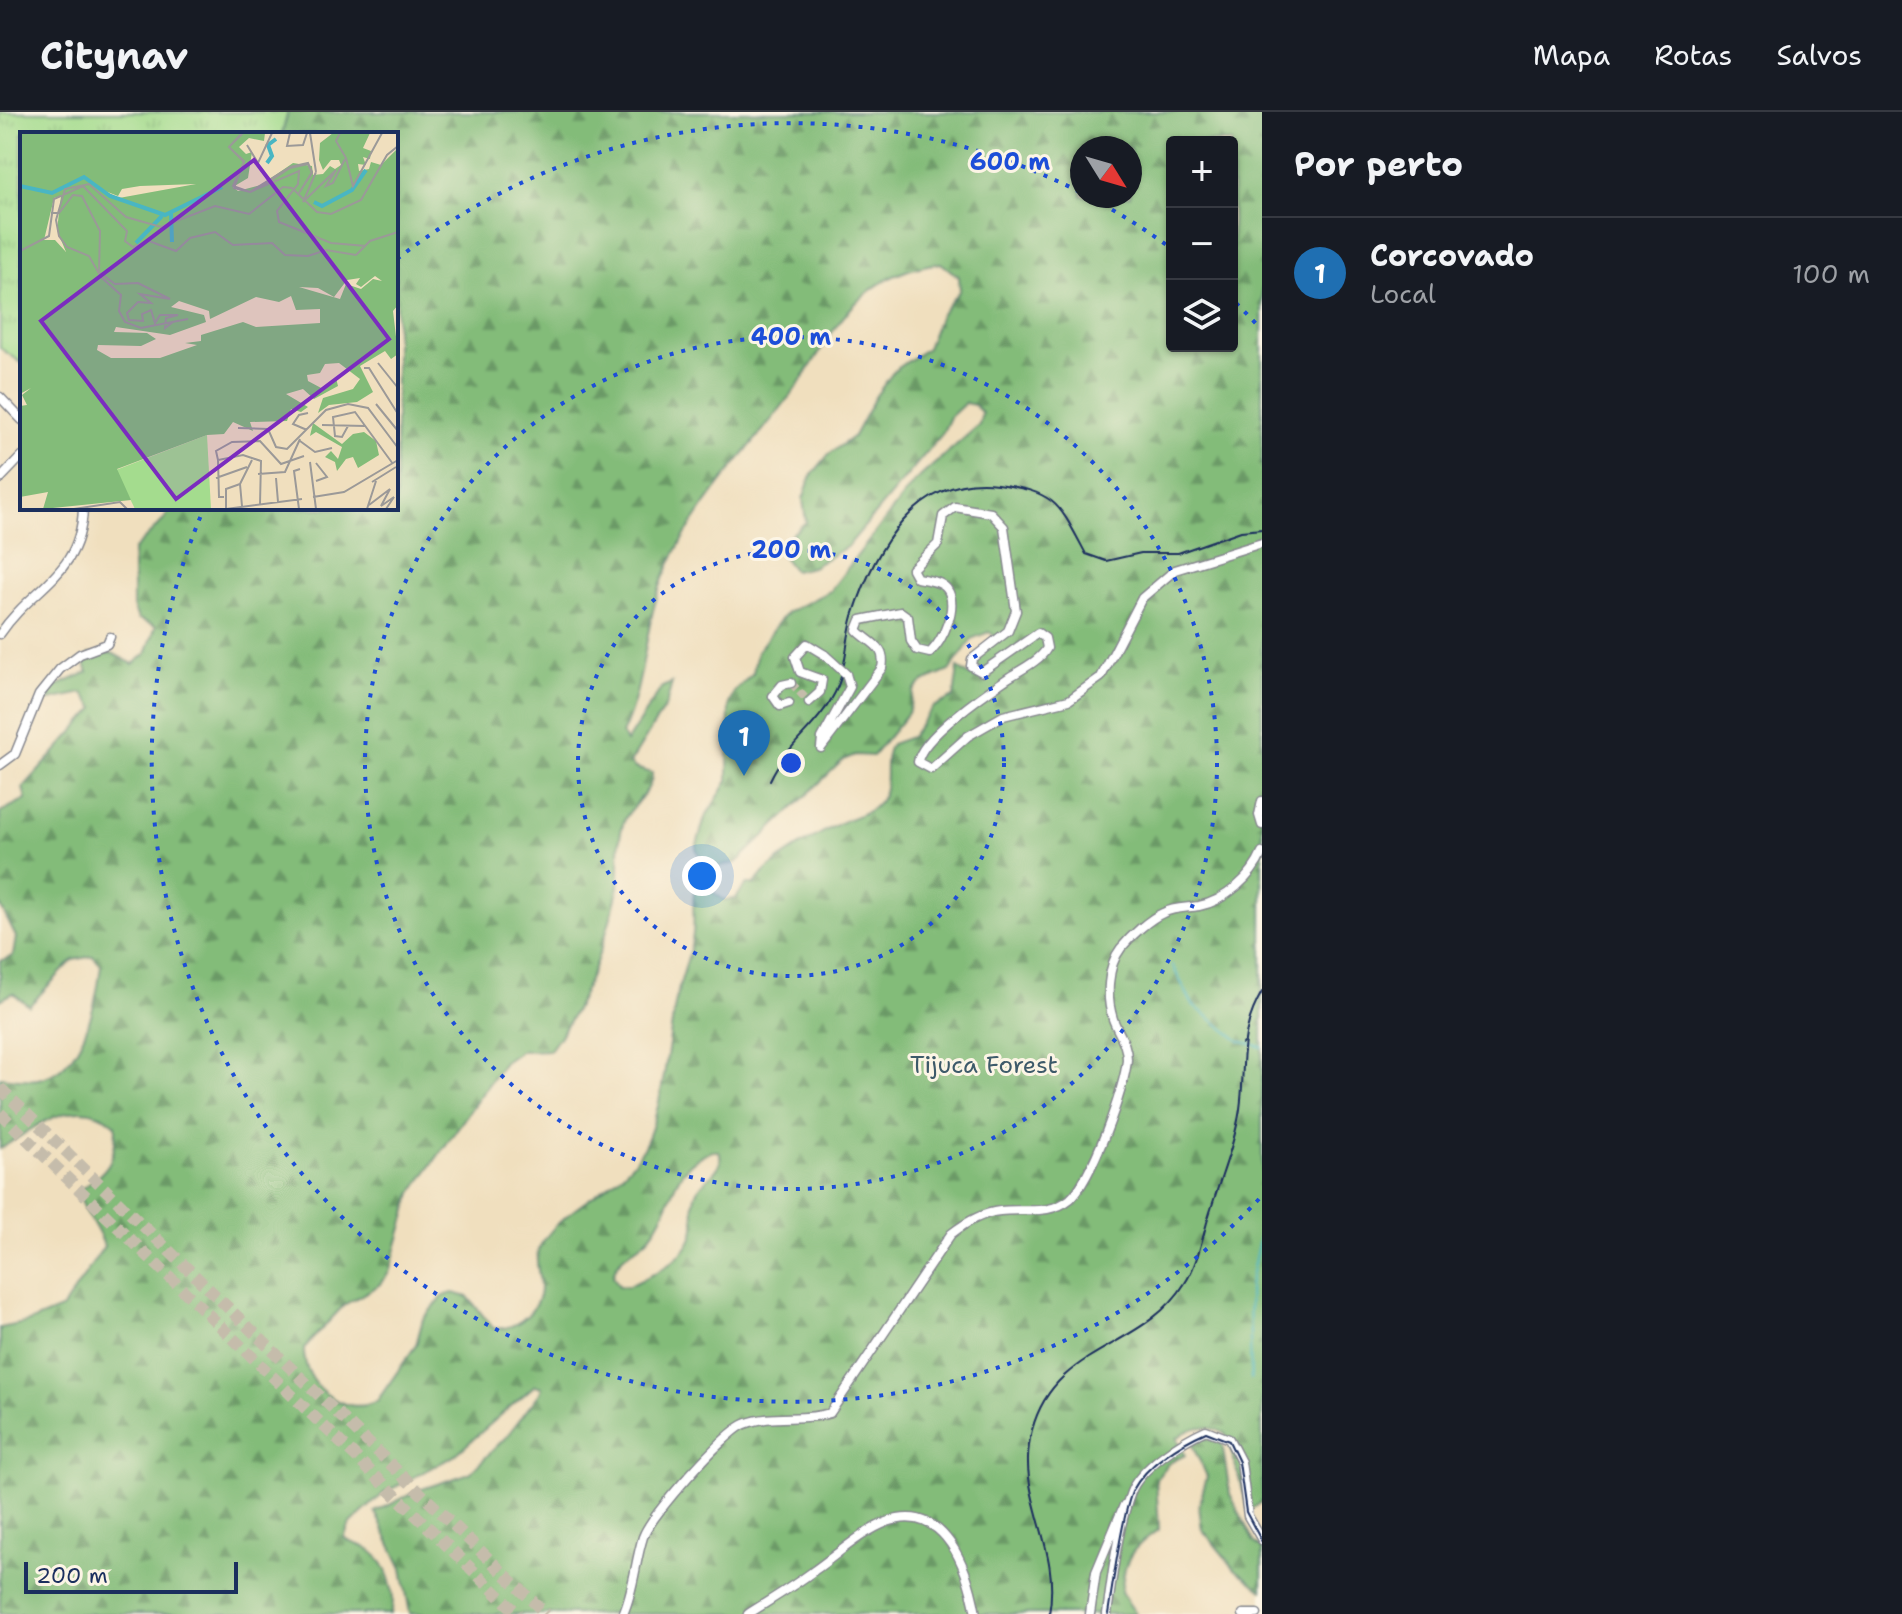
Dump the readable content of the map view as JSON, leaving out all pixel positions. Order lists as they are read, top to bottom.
{
  "parks": ["Tijuca Forest"],
  "scale_bar": "200 m",
  "north": "bottom right",
  "page": {
    "header": "Citynav",
    "nav": ["Mapa", "Rotas", "Salvos"],
    "heading": "Por perto",
    "map_buttons": ["+", "−"],
    "list": [
      {
        "mark": "1",
        "name": "Corcovado",
        "note": "Local",
        "value": "100 m"
      }
    ],
    "pins": "1",
    "scale": "200 m"
  },
  "rings": ["600 m", "400 m", "200 m"]
}
